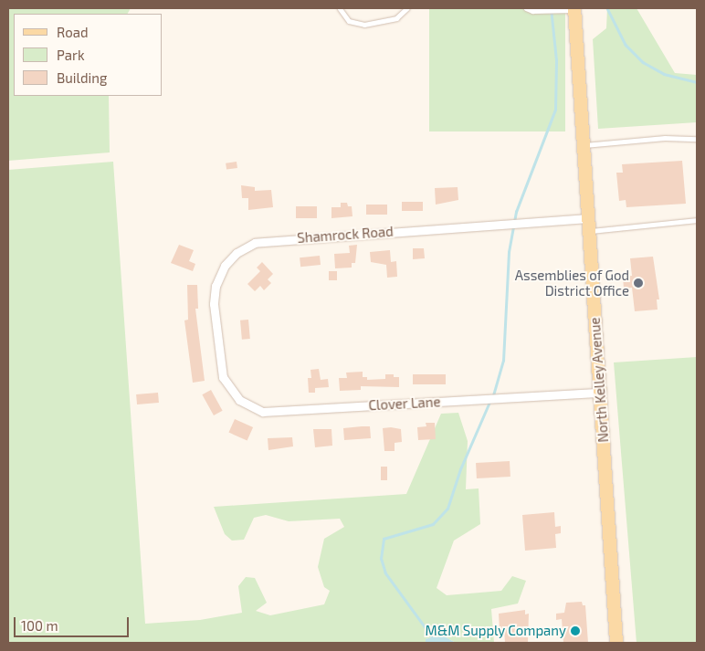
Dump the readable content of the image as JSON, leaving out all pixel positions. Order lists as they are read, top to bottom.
{
  "streets": {
    "main road": ["North Kelley Avenue"],
    "street": ["Shamrock Road", "Clover Lane"]
  },
  "crossings": [
    ["Shamrock Road", "North Kelley Avenue"],
    ["Shamrock Road", "Clover Lane"],
    ["North Kelley Avenue", "Clover Lane"]
  ],
  "places": ["Assemblies of God District Office", "M&M Supply Company"],
  "legend": ["Road", "Park", "Building"],
  "scale_bar": "100 m"
}
